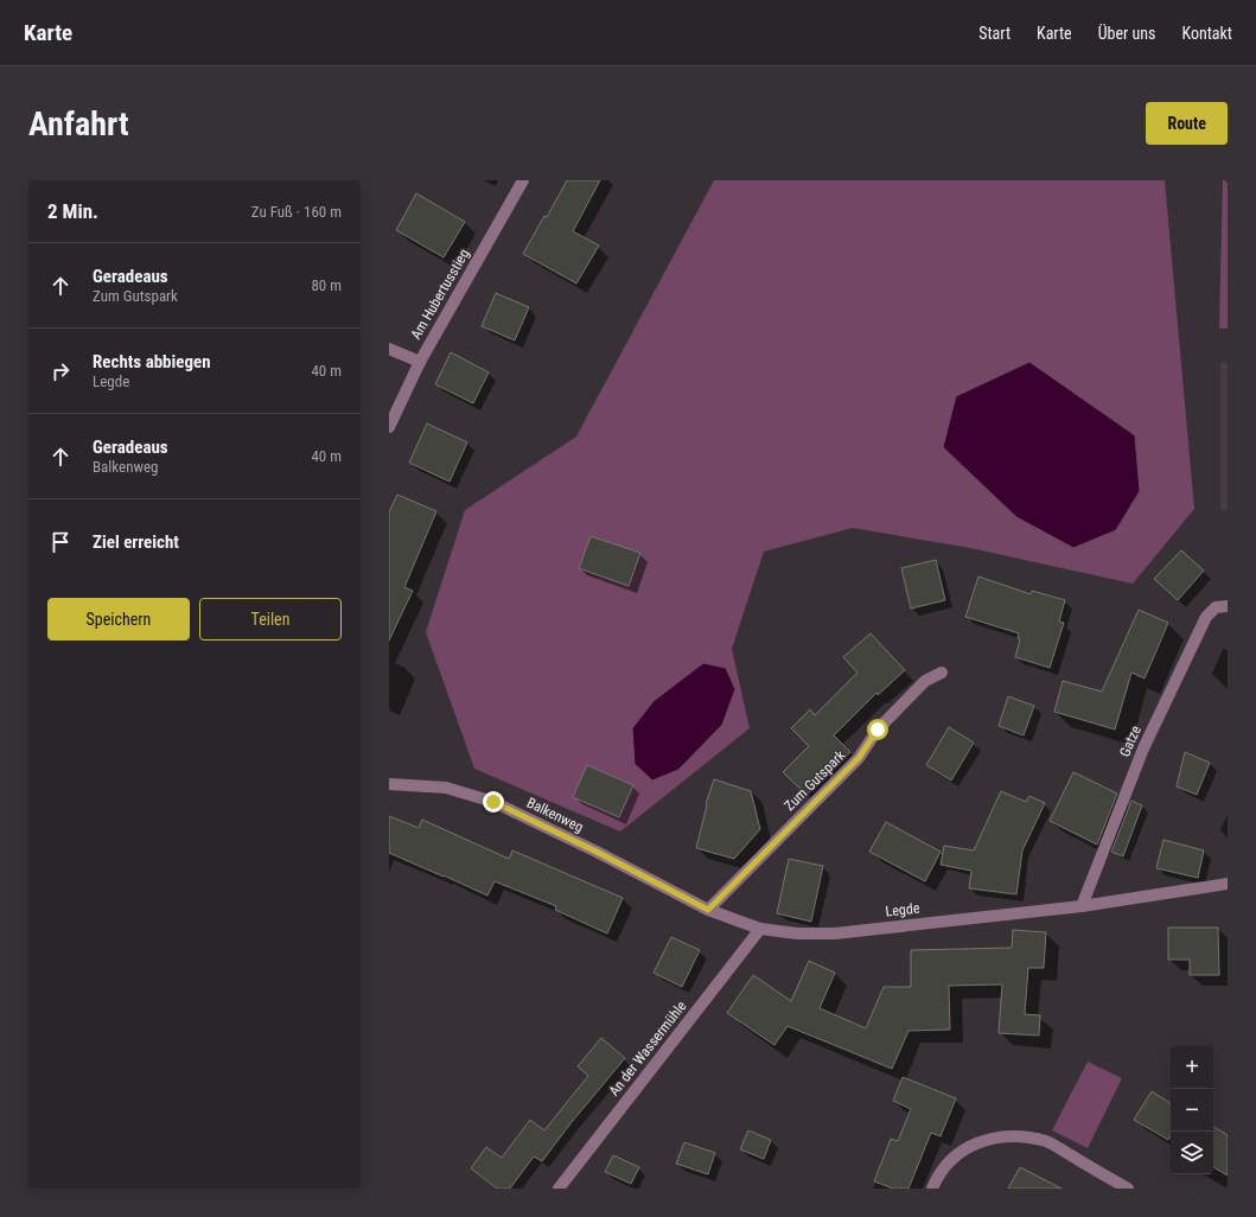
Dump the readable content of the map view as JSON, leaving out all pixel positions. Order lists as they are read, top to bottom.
{
  "streets": {
    "street": [
      "Am Hubertusstieg",
      "Gatze",
      "Zum Gutspark",
      "Balkenweg",
      "Legde",
      "An der Wassermühle"
    ]
  },
  "crossings": [
    ["Gatze", "Legde"],
    ["Zum Gutspark", "Legde"],
    ["Balkenweg", "Legde"],
    ["Legde", "An der Wassermühle"]
  ],
  "page": {
    "header": "Karte",
    "nav": [
      "Start",
      "Karte",
      "Über uns",
      "Kontakt"
    ],
    "buttons": [
      "Route",
      ["Speichern", "Teilen"]
    ],
    "title": "Anfahrt",
    "heading": ["2 Min.", "Zu Fuß · 160 m"],
    "list": [
      ["Geradeaus", "Zum Gutspark", "80 m"],
      ["Rechts abbiegen", "Legde", "40 m"],
      ["Geradeaus", "Balkenweg", "40 m"],
      "Ziel erreicht"
    ],
    "map_buttons": ["+", "−"]
  }
}
